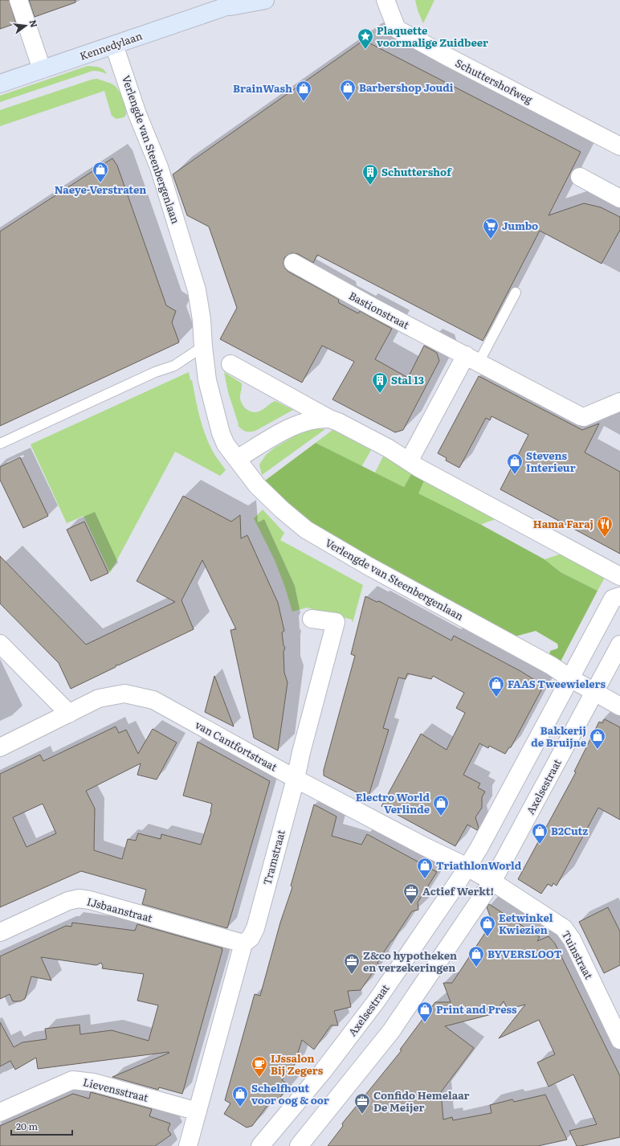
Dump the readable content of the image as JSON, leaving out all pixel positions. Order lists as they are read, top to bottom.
{
  "streets": {
    "main road": ["Kennedylaan"],
    "street": [
      "Schuttershofweg",
      "Verlengde van Steenbergenlaan",
      "Bastionstraat",
      "van Cantfortstraat",
      "Axelsestraat",
      "Tramstraat",
      "IJsbaanstraat",
      "Tuinstraat",
      "Lievensstraat"
    ]
  },
  "crossings": [
    ["Kennedylaan", "Verlengde van Steenbergenlaan"],
    ["Verlengde van Steenbergenlaan", "Axelsestraat"],
    ["van Cantfortstraat", "Axelsestraat"],
    ["van Cantfortstraat", "Tramstraat"],
    ["Axelsestraat", "Tuinstraat"],
    ["Tramstraat", "IJsbaanstraat"],
    ["Tramstraat", "Lievensstraat"]
  ],
  "places": {
    "place": ["Plaquette voormalige Zuidbeer"],
    "shop": [
      "Barbershop Joudi",
      "BrainWash",
      "Naeye-Verstraten",
      "Stevens Interieur",
      "FAAS Tweewielers",
      "Bakkerij de Bruijne",
      "Electro World Verlinde",
      "B2Cutz",
      "TriathlonWorld",
      "Eetwinkel Kwiezien",
      "BYVERSLOOT",
      "Print and Press",
      "Schelfhout voor oog & oor"
    ],
    "building": ["Schuttershof", "Stal 13"],
    "supermarket": ["Jumbo"],
    "restaurant": ["Hama Faraj"],
    "office": ["Actief Werkt!", "Z&co hypotheken en verzekeringen", "Confido Hemelaar De Meijer"],
    "cafe": ["IJssalon Bij Zegers"]
  },
  "scale_bar": "20 m",
  "north": "right"
}
